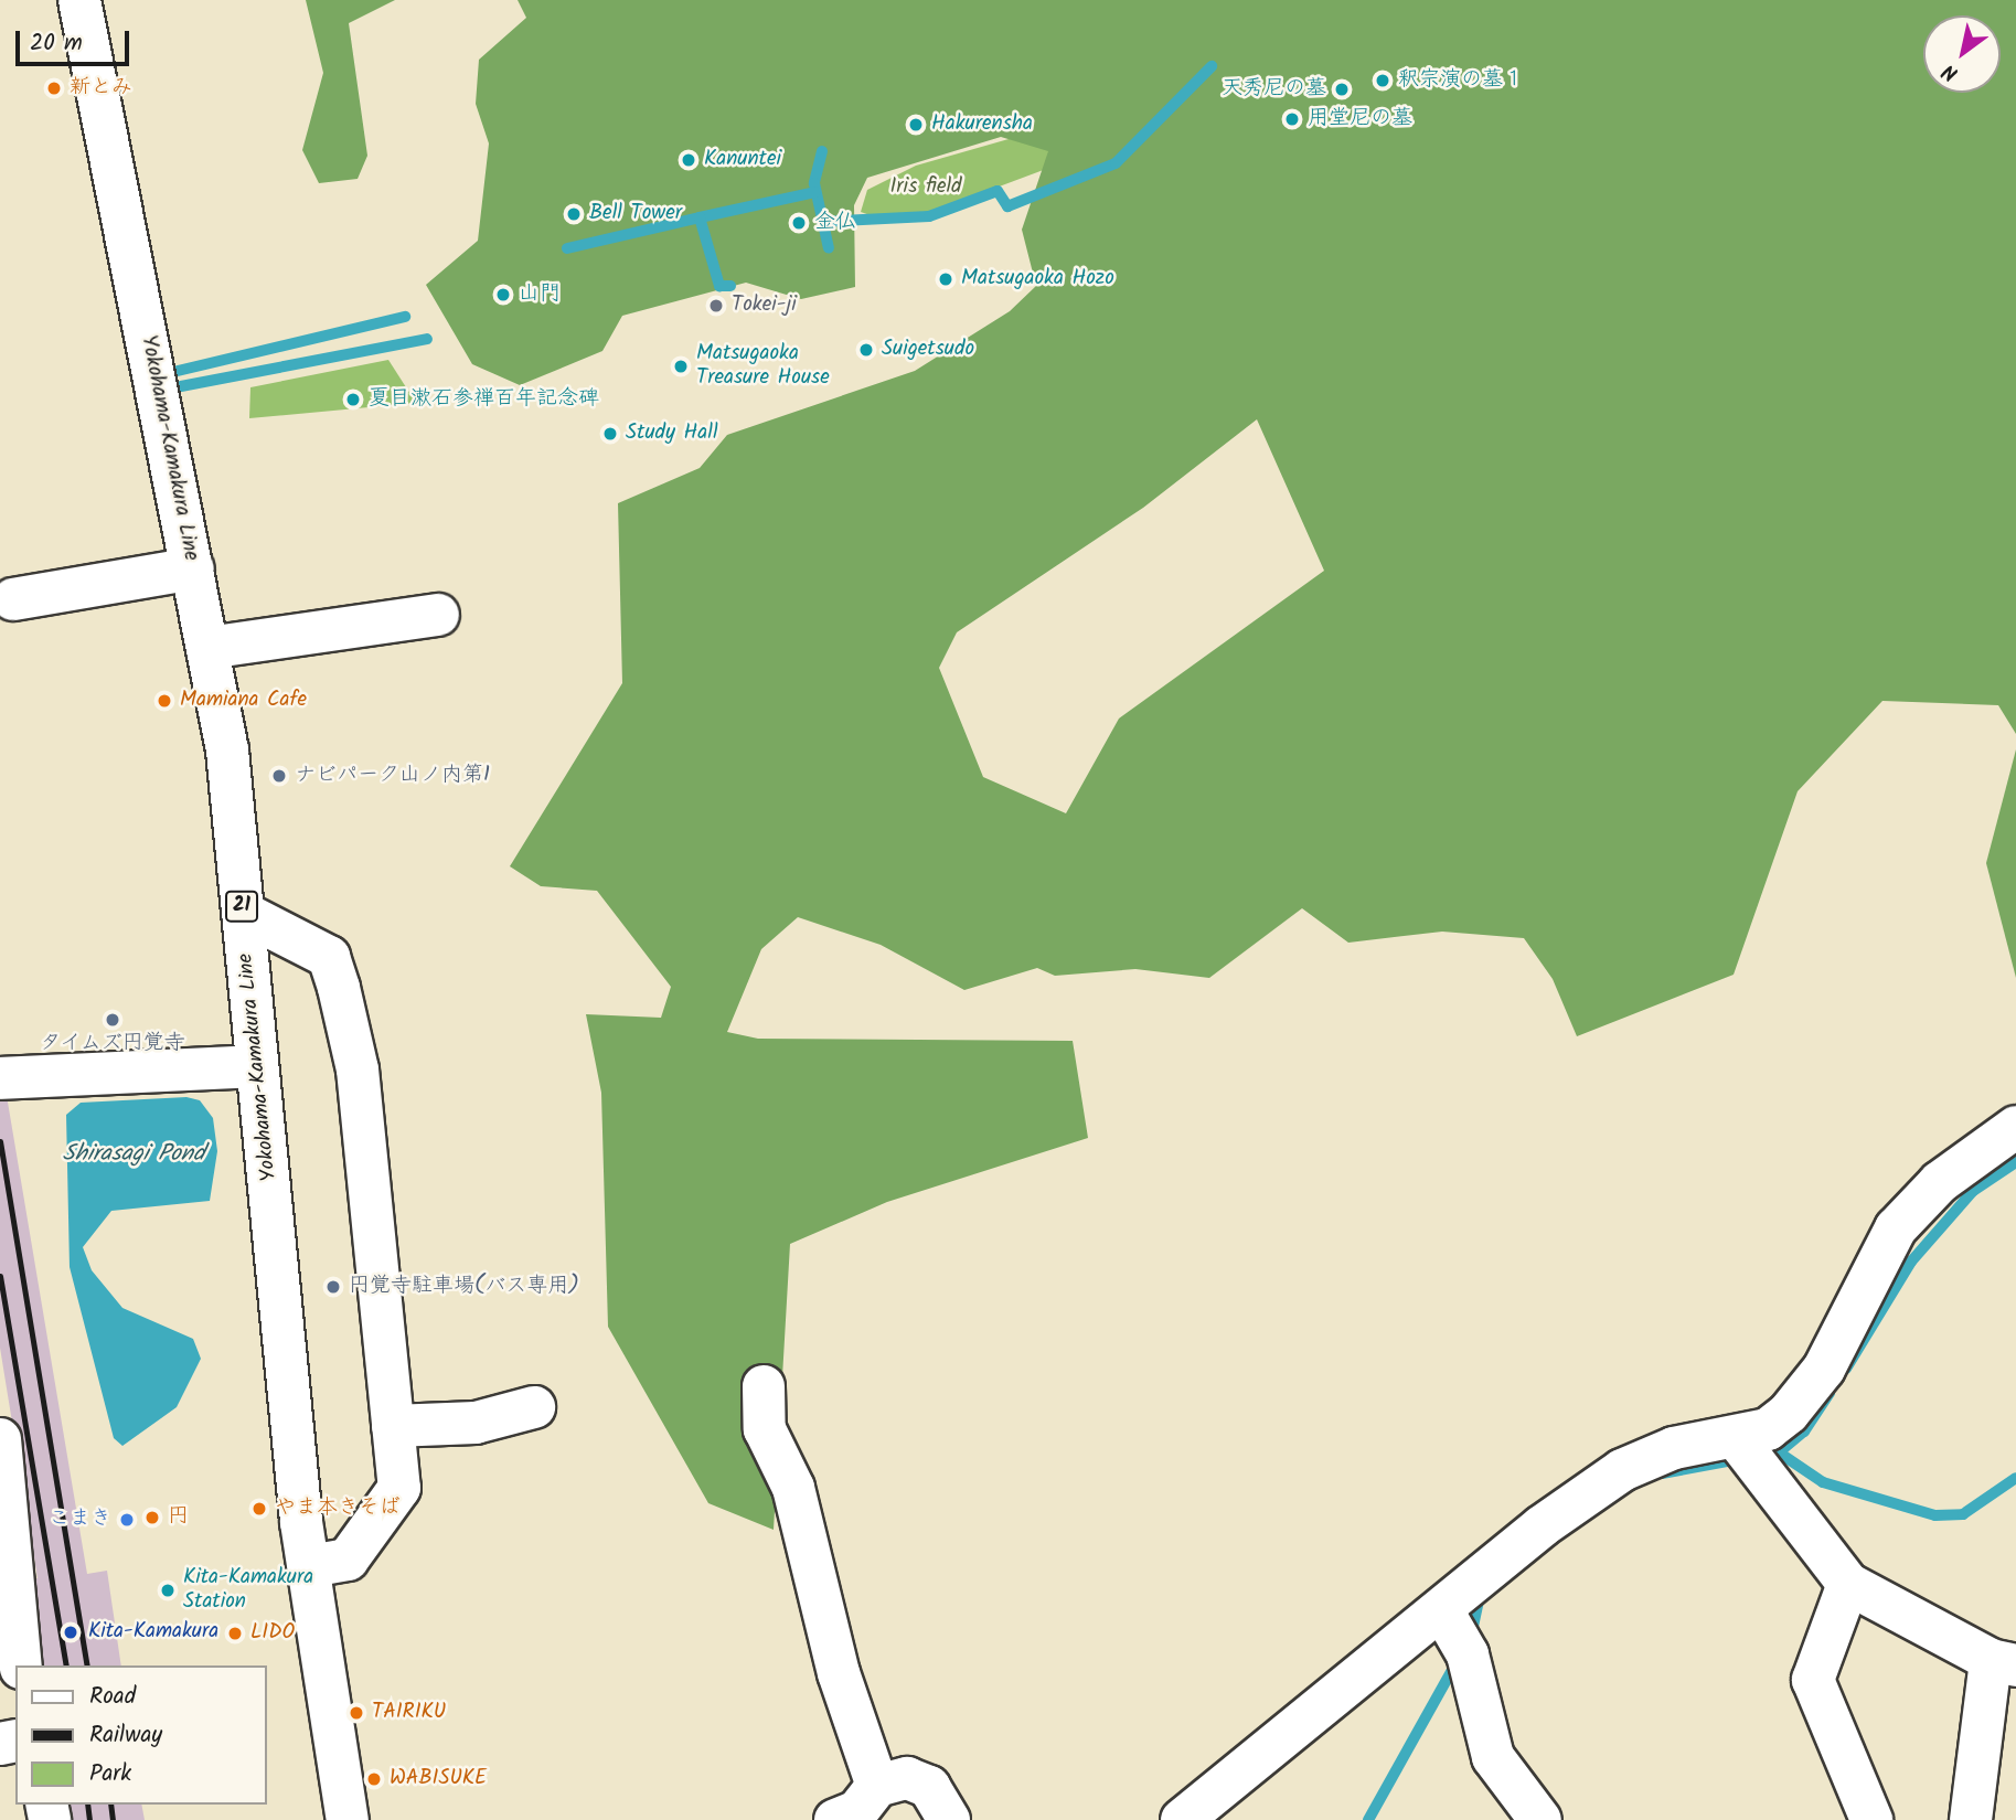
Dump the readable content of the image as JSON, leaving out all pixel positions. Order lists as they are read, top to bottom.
{
  "streets": {
    "street": ["Yokohama-Kamakura Line", "21"]
  },
  "water": ["Shirasagi Pond"],
  "parks": ["Iris field"],
  "places": [
    "釈宗演の墓１",
    "新とみ",
    "天秀尼の墓",
    "用堂尼の墓",
    "Hakurensha",
    "Kanuntei",
    "Bell Tower",
    "金仏",
    "Matsugaoka Hozo",
    "山門",
    "Tokei-ji",
    "Suigetsudo",
    "Matsugaoka Treasure House",
    "夏目漱石参禅百年記念碑",
    "Study Hall",
    "Mamiana Cafe",
    "ナビパーク山ノ内第1",
    "タイムズ円覚寺",
    "円覚寺駐車場(バス専用)",
    "やま本きそば",
    "円",
    "こまき",
    "Kita-Kamakura Station",
    "Kita-Kamakura",
    "LIDO",
    "TAIRIKU",
    "WABISUKE"
  ],
  "legend": ["Road", "Railway", "Park"],
  "scale_bar": "20 m",
  "north": "bottom left"
}
